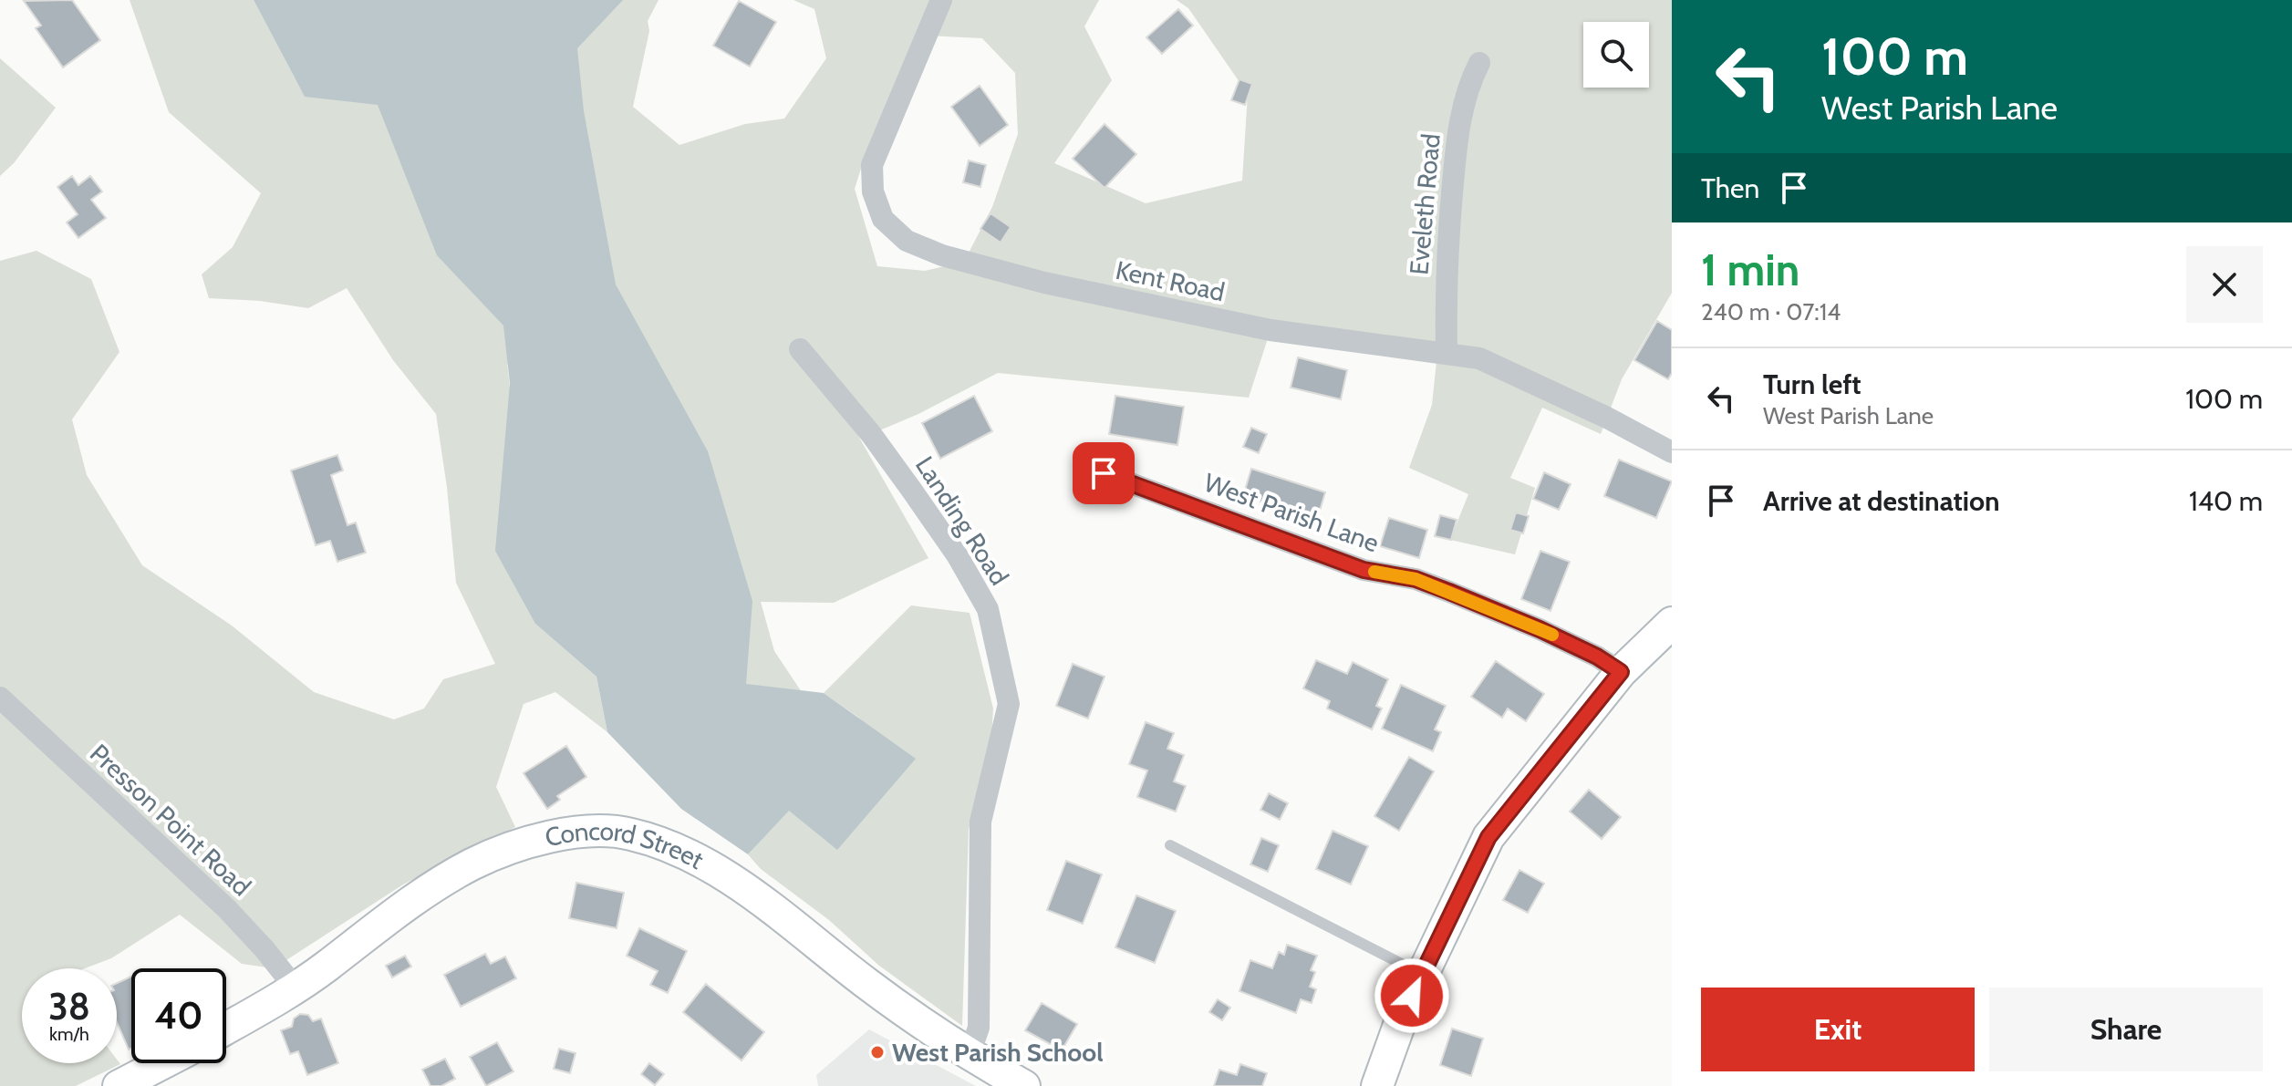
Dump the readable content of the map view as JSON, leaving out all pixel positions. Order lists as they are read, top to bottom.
{
  "streets": {
    "main road": ["Concord Street"],
    "street": [
      "Eveleth Road",
      "Kent Road",
      "West Parish Lane",
      "Landing Road",
      "Presson Point Road"
    ]
  },
  "crossings": [
    ["Eveleth Road", "Kent Road"],
    ["Landing Road", "Concord Street"],
    ["Presson Point Road", "Concord Street"]
  ],
  "places": ["West Parish School"],
  "page": {
    "turn": ["100 m", "West Parish Lane"],
    "then": "Then",
    "heading": ["1 min", "240 m · 07:14"],
    "list": [
      {
        "name": "Turn left",
        "note": "West Parish Lane",
        "value": "100 m"
      },
      {
        "name": "Arrive at destination",
        "value": "140 m"
      }
    ],
    "speed": "38 km/h",
    "limit": "40",
    "buttons": ["Exit", "Share"]
  }
}
